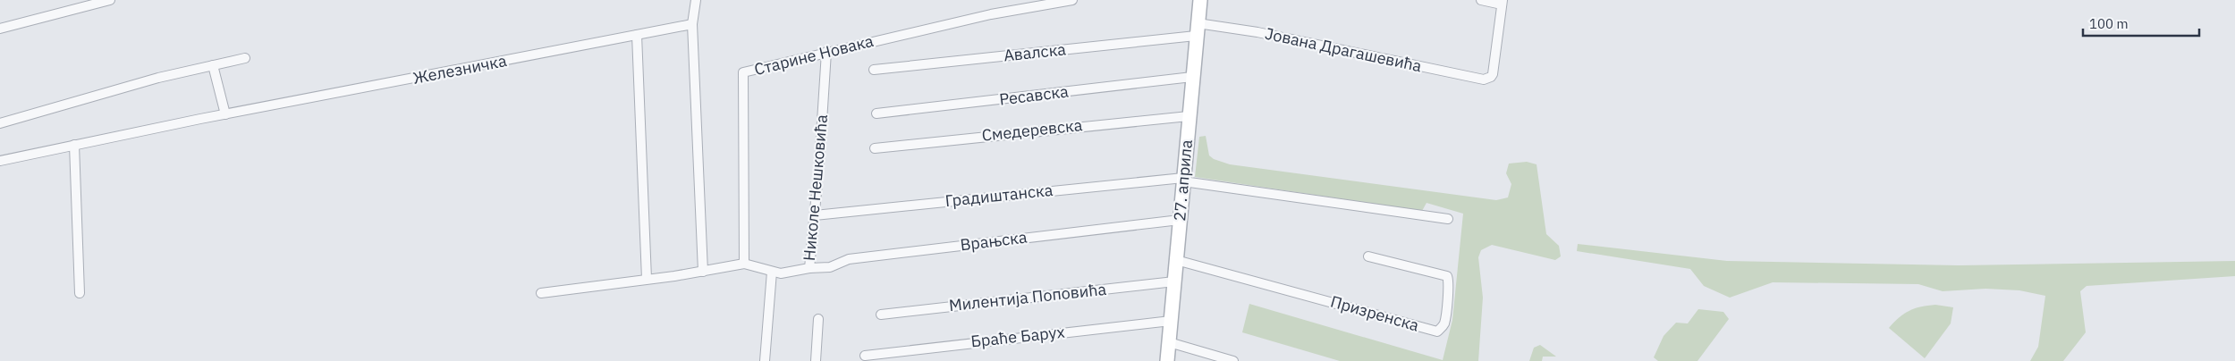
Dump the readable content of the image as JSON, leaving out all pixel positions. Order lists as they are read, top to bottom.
{
  "streets": {
    "main road": ["27. априла"],
    "street": [
      "Јована Драгашевића",
      "Авалска",
      "Старине Новака",
      "Железничка",
      "Ресавска",
      "Смедеревска",
      "Николе Нешковића",
      "Градиштанска",
      "Врањска",
      "Милентија Поповића",
      "Призренска",
      "Браће Барух"
    ]
  },
  "crossings": [
    ["Јована Драгашевића", "Авалска"],
    ["Јована Драгашевића", "27. априла"],
    ["Авалска", "27. априла"],
    ["Старине Новака", "Николе Нешковића"],
    ["Ресавска", "27. априла"],
    ["Смедеревска", "27. априла"],
    ["27. априла", "Градиштанска"],
    ["27. априла", "Врањска"],
    ["27. априла", "Милентија Поповића"],
    ["27. априла", "Призренска"],
    ["27. априла", "Браће Барух"],
    ["Николе Нешковића", "Градиштанска"],
    ["Николе Нешковића", "Врањска"]
  ],
  "scale_bar": "100 m"
}
